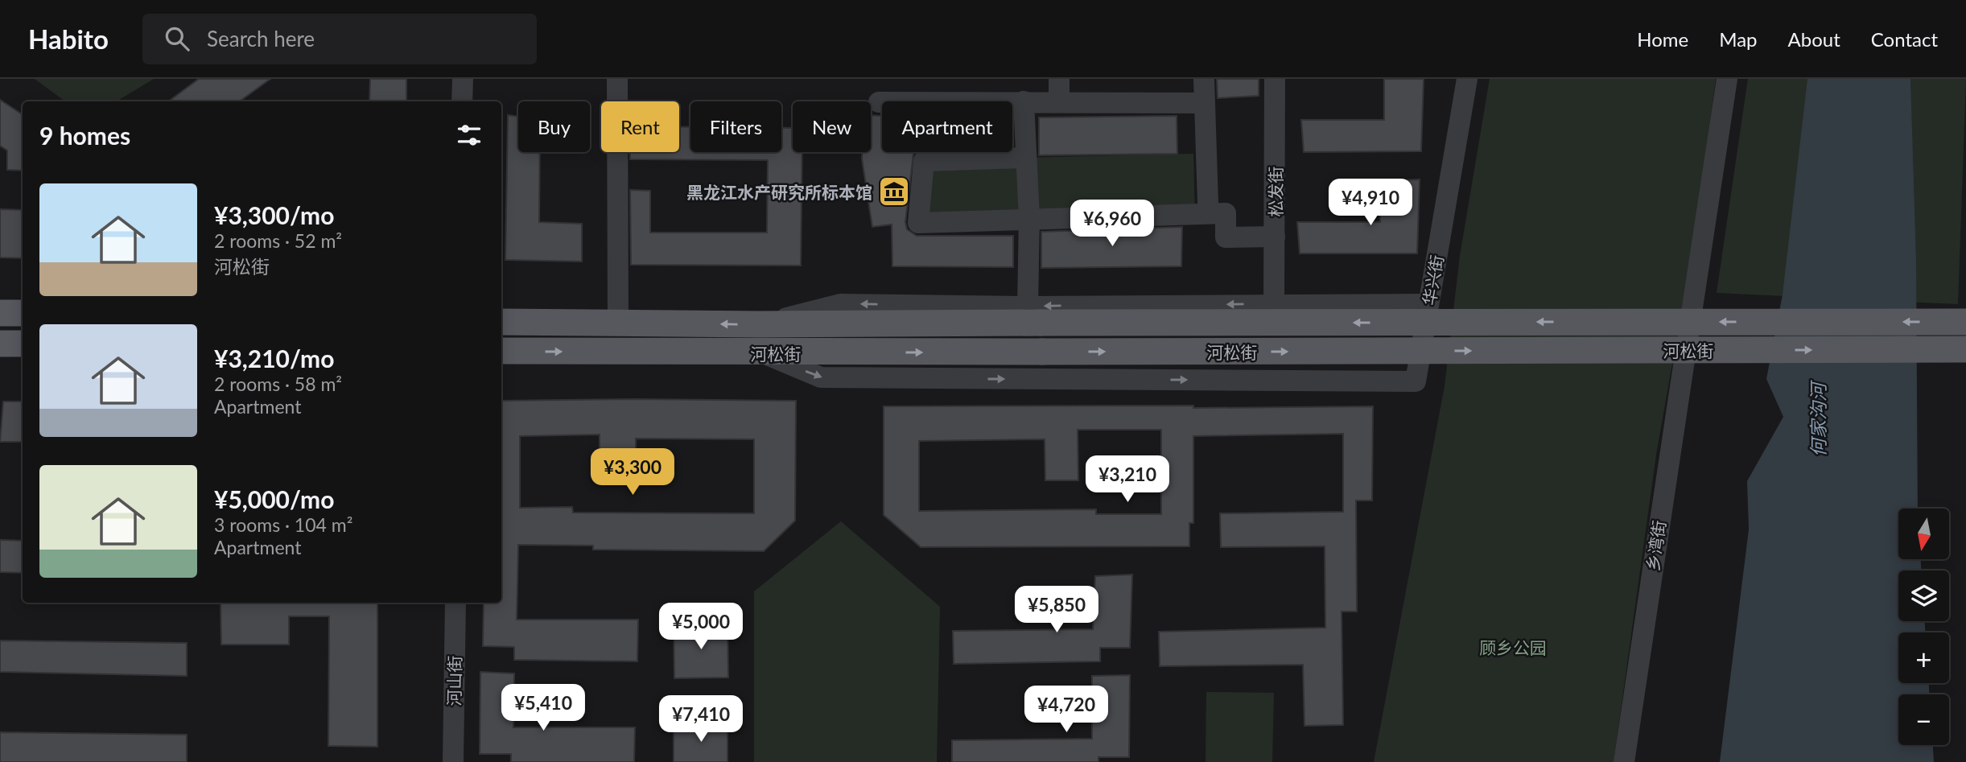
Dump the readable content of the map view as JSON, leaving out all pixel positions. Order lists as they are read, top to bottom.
{
  "streets": {
    "main road": ["河松街"],
    "street": [
      "松发街",
      "华兴街",
      "乡湾街",
      "河山街"
    ]
  },
  "crossings": [
    ["华兴街", "河松街"]
  ],
  "water": ["何家沟河"],
  "parks": ["顾乡公园"],
  "places": {
    "museum": ["黑龙江水产研究所标本馆"]
  },
  "north": "bottom",
  "page": {
    "header": "Habito",
    "search": "Search here",
    "nav": [
      "Home",
      "Map",
      "About",
      "Contact"
    ],
    "chip": [
      "Buy",
      "Rent",
      "Filters",
      "New",
      "Apartment"
    ],
    "heading": "9 homes",
    "list": [
      {
        "name": "¥3,300/mo",
        "note": "2 rooms · 52 m² · 河松街"
      },
      {
        "name": "¥3,210/mo",
        "note": "2 rooms · 58 m² · Apartment"
      },
      {
        "name": "¥5,000/mo",
        "note": "3 rooms · 104 m² · Apartment"
      }
    ],
    "price": [
      "¥4,910",
      "¥6,960",
      "¥3,300",
      "¥3,210",
      "¥5,850",
      "¥5,000",
      "¥5,410",
      "¥4,720",
      "¥7,410"
    ],
    "map_buttons": ["+", "−"]
  }
}
